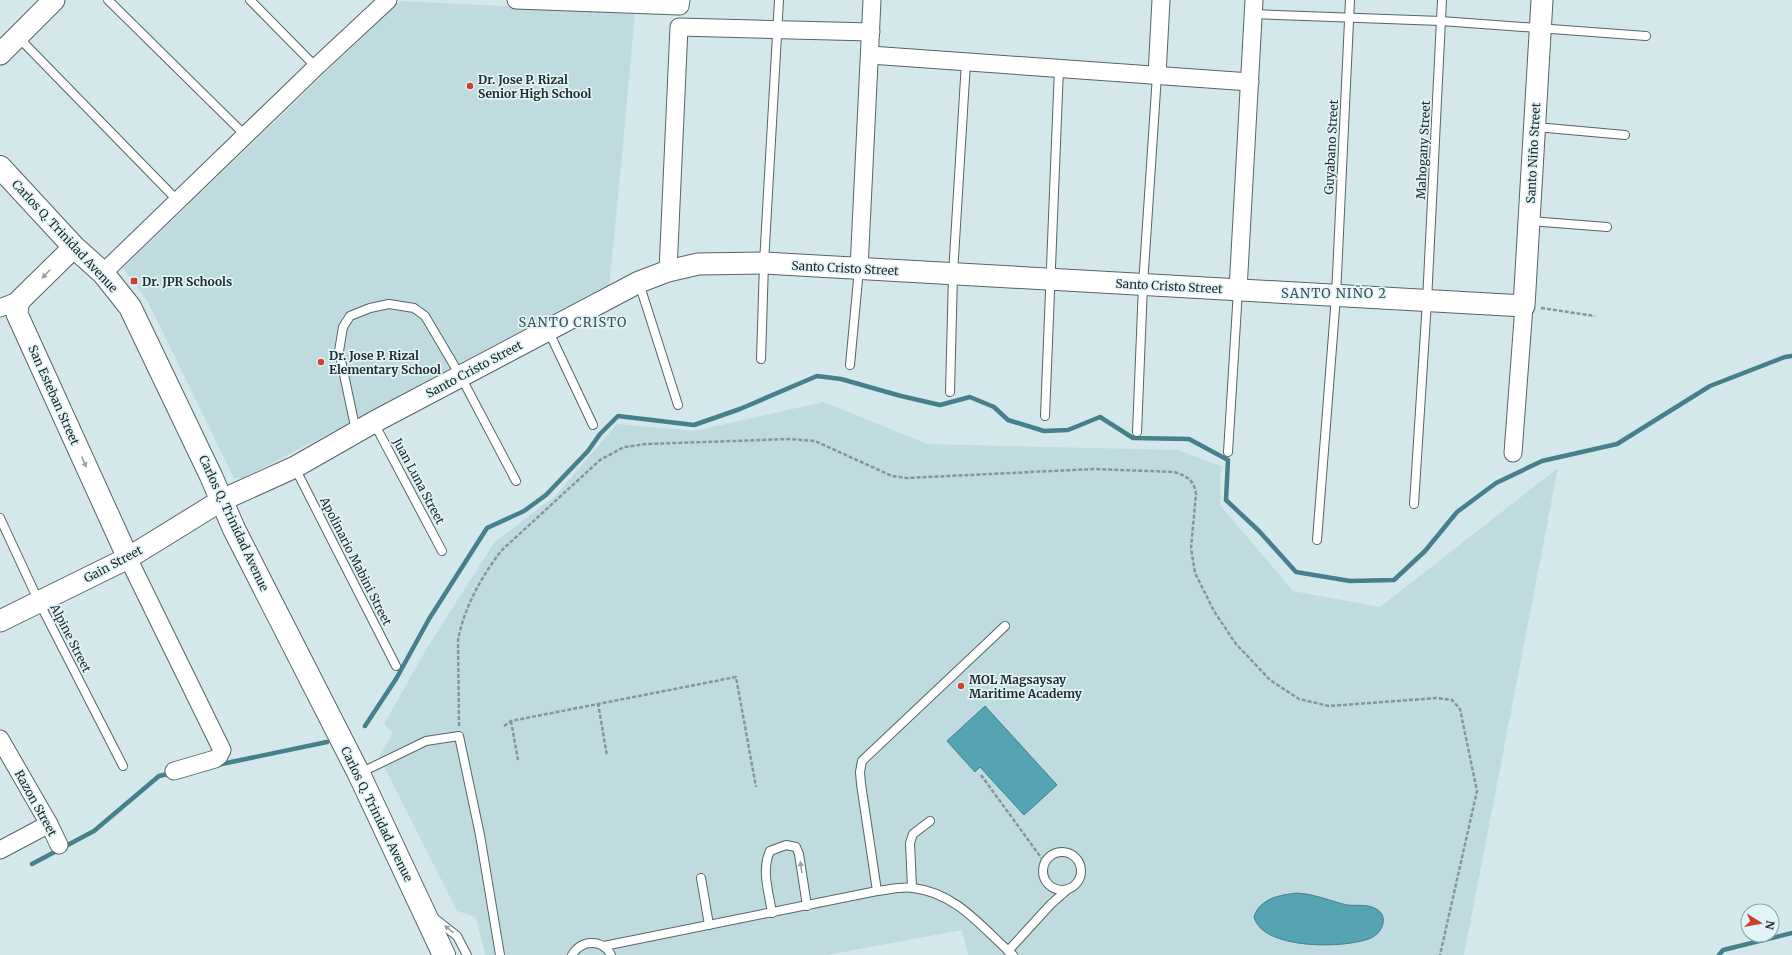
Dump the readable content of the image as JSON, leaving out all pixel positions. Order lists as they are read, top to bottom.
{
  "streets": {
    "main road": ["Carlos Q. Trinidad Avenue"],
    "street": [
      "Santo Niño Street",
      "Santo Cristo Street",
      "San Esteban Street",
      "Gain Street",
      "Razon Street"
    ],
    "lane": [
      "Guyabano Street",
      "Mahogany Street",
      "Juan Luna Street",
      "Apolinario Mabini Street",
      "Alpine Street"
    ]
  },
  "crossings": [
    ["Guyabano Street", "Santo Cristo Street"],
    ["Mahogany Street", "Santo Cristo Street"],
    ["Santo Niño Street", "Santo Cristo Street"],
    ["Carlos Q. Trinidad Avenue", "Santo Cristo Street"],
    ["Carlos Q. Trinidad Avenue", "Gain Street"],
    ["Santo Cristo Street", "Juan Luna Street"],
    ["Santo Cristo Street", "Apolinario Mabini Street"],
    ["Santo Cristo Street", "Gain Street"],
    ["San Esteban Street", "Gain Street"],
    ["Gain Street", "Alpine Street"]
  ],
  "one_way": ["San Esteban Street"],
  "districts": ["SANTO NIÑO 2", "SANTO CRISTO"],
  "places": {
    "other": ["Dr. Jose P. Rizal Senior High School", "Dr. Jose P. Rizal Elementary School", "MOL Magsaysay Maritime Academy"],
    "transit": ["Dr. JPR Schools"]
  },
  "north": "right"
}
